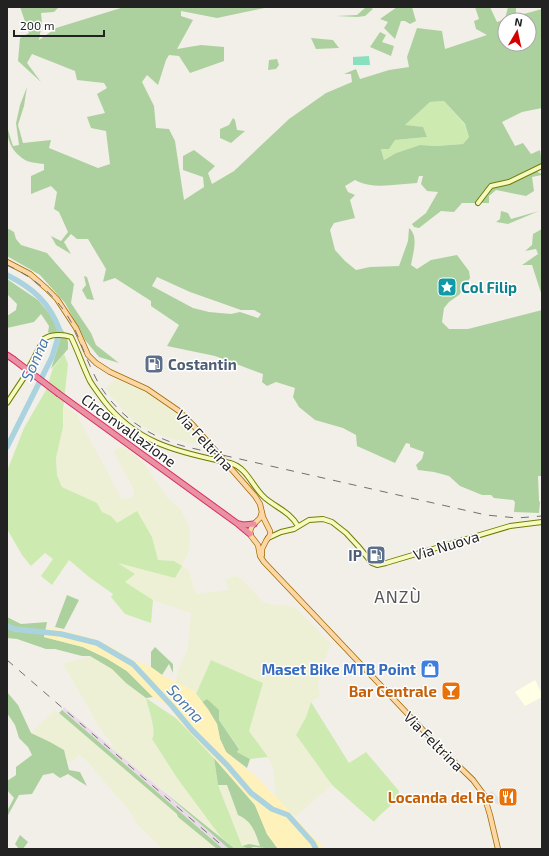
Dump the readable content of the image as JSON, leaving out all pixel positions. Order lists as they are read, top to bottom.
{
  "streets": {
    "highway": ["Circonvallazione"],
    "main road": ["Via Feltrina"],
    "street": ["Via Nuova"]
  },
  "crossings": [
    ["Circonvallazione", "Via Feltrina"]
  ],
  "districts": ["ANZÙ"],
  "water": ["Sonna"],
  "places": {
    "place": ["Col Filip"],
    "fuel station": ["Costantin", "IP"],
    "shop": ["Maset Bike MTB Point"],
    "bar": ["Bar Centrale"],
    "restaurant": ["Locanda del Re"]
  },
  "scale_bar": "200 m",
  "north": "top"
}
